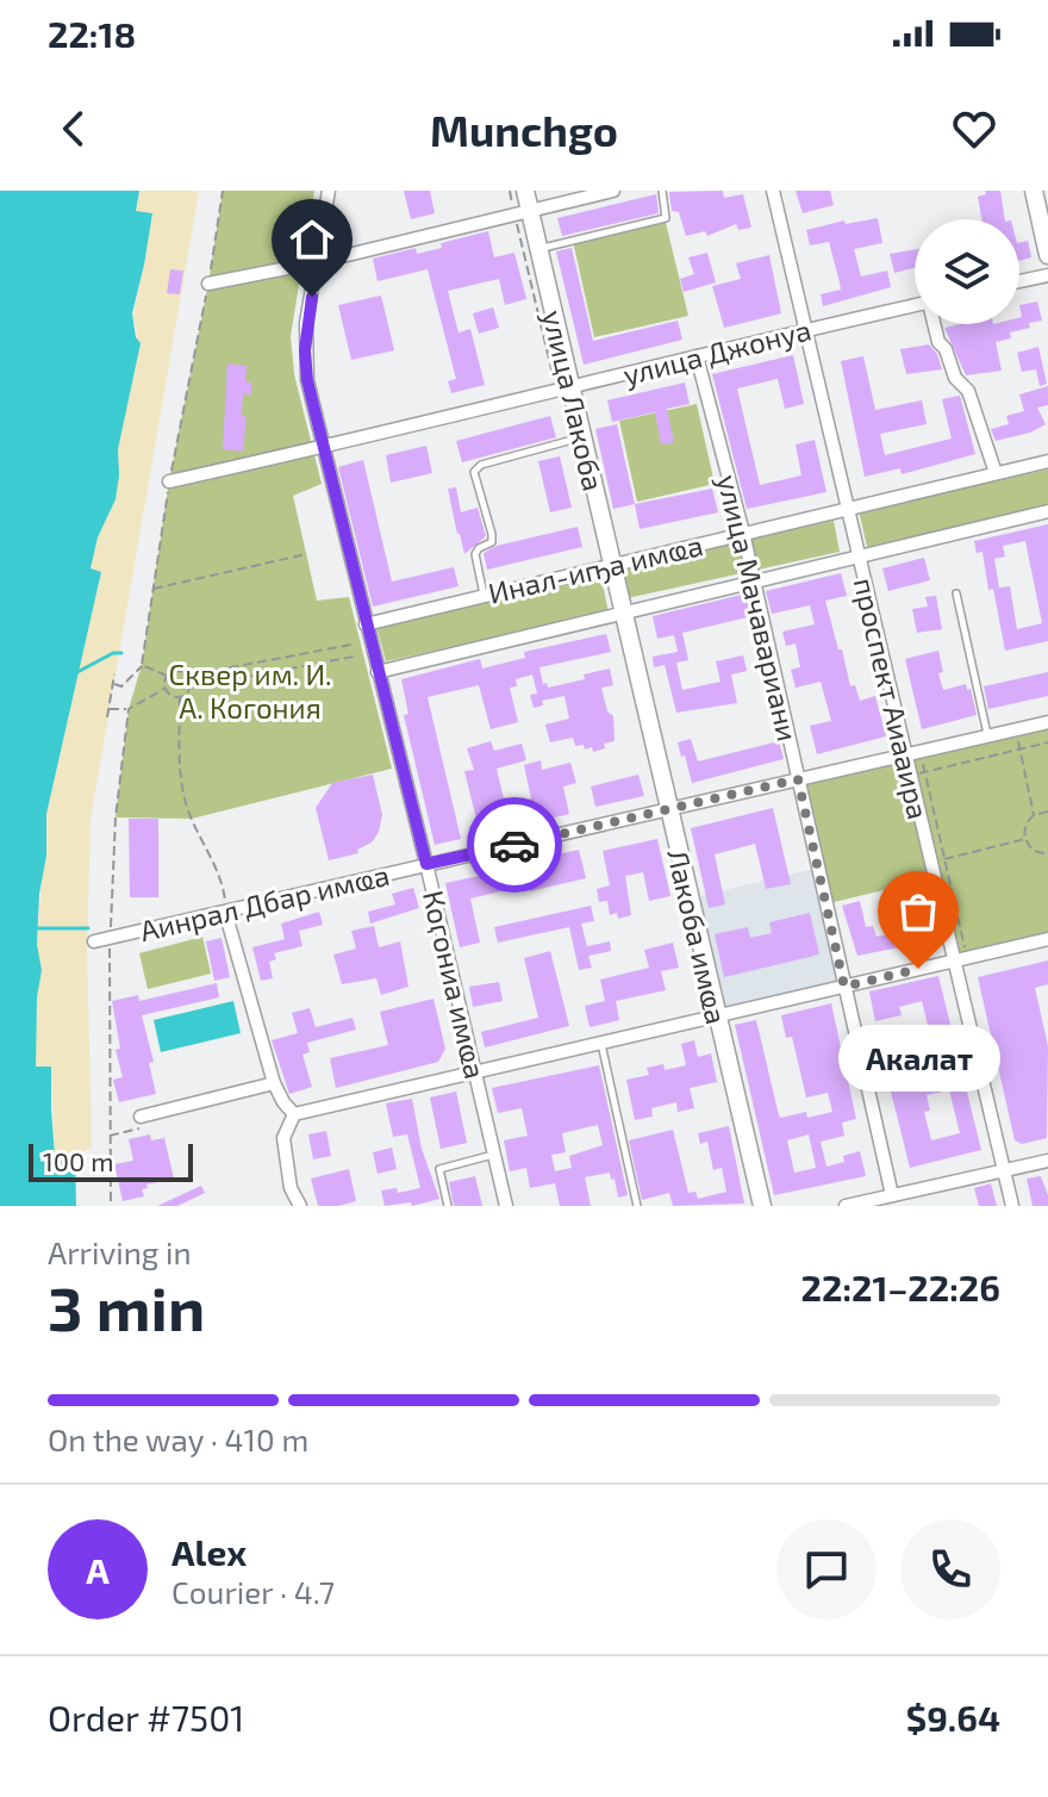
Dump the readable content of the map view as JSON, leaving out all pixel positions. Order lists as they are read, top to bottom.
{
  "streets": {
    "main road": ["улица Лакоба", "Лакоба имҩа"],
    "street": [
      "улица Джонуа",
      "Инал-иҧа имҩа",
      "улица Мачавариани",
      "проспект Аиааира",
      "Аинрал Дбар имҩа",
      "Коӷониа имҩа"
    ]
  },
  "crossings": [
    ["улица Джонуа", "улица Лакоба"],
    ["улица Джонуа", "улица Мачавариани"],
    ["улица Джонуа", "проспект Аиааира"],
    ["улица Джонуа", "Коӷониа имҩа"],
    ["улица Лакоба", "Инал-иҧа имҩа"],
    ["улица Лакоба", "Лакоба имҩа"],
    ["Инал-иҧа имҩа", "улица Мачавариани"],
    ["Инал-иҧа имҩа", "проспект Аиааира"],
    ["Инал-иҧа имҩа", "Лакоба имҩа"],
    ["Инал-иҧа имҩа", "Коӷониа имҩа"],
    ["улица Мачавариани", "Аинрал Дбар имҩа"],
    ["проспект Аиааира", "Аинрал Дбар имҩа"],
    ["Аинрал Дбар имҩа", "Лакоба имҩа"],
    ["Аинрал Дбар имҩа", "Коӷониа имҩа"]
  ],
  "parks": ["Сквер им. И. А. Когония"],
  "places": ["Акалат"],
  "scale_bar": "100 m",
  "page": {
    "status": "22:18",
    "header": "Munchgo",
    "bubble": "Акалат",
    "scale": "100 m",
    "heading": ["3 min", "Arriving in", "22:21–22:26"],
    "panel": [
      "Alex",
      "Courier · 4.7",
      "Order #7501",
      "$9.64"
    ],
    "bar": "On the way · 410 m",
    "round": "A"
  }
}
